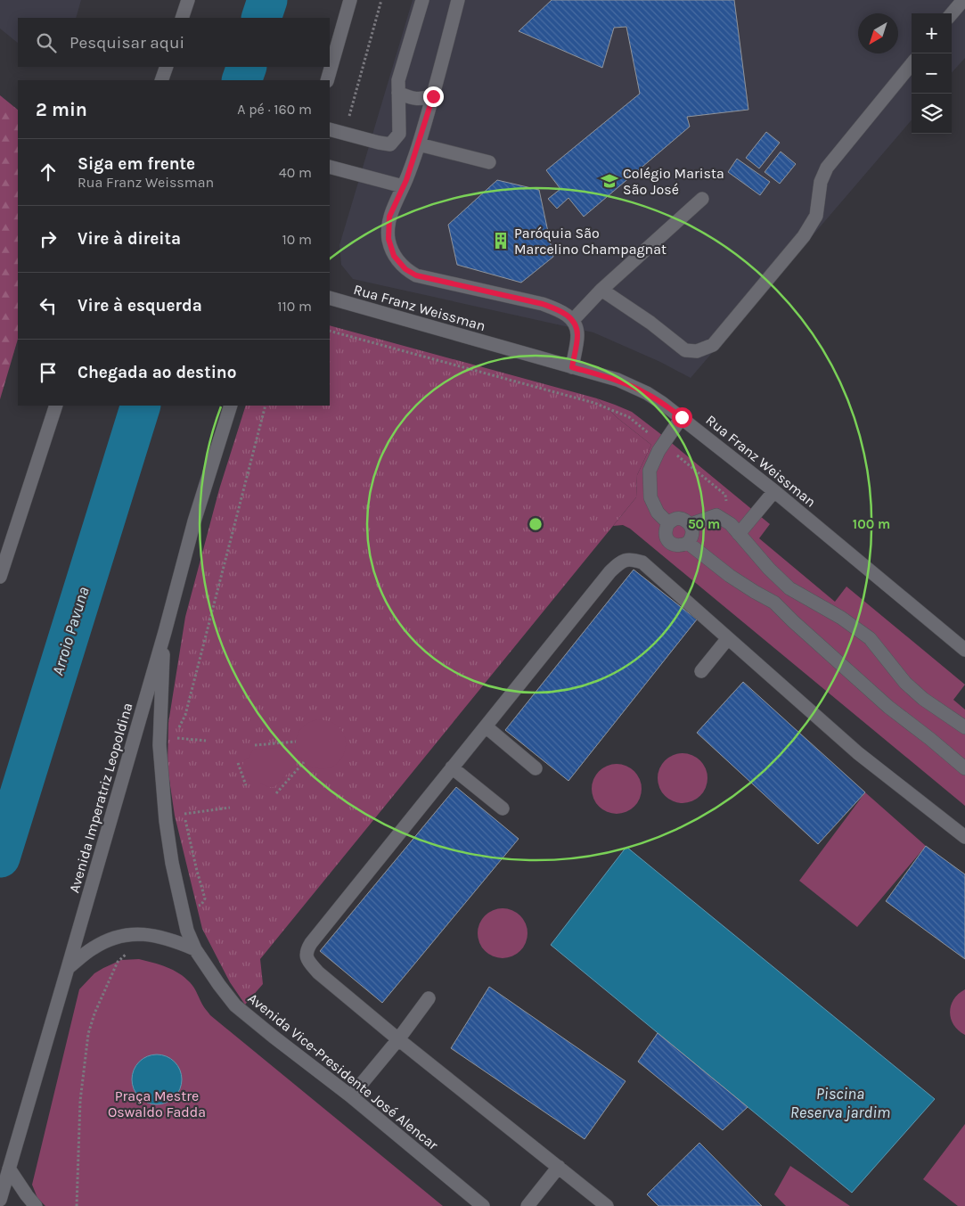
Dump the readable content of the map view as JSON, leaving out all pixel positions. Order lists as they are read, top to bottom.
{
  "streets": {
    "street": ["Rua Franz Weissman", "Avenida Imperatriz Leopoldina", "Avenida Vice-Presidente José Alencar"]
  },
  "crossings": [
    ["Avenida Imperatriz Leopoldina", "Avenida Vice-Presidente José Alencar"]
  ],
  "water": ["Arroio Pavuna", "Piscina Reserva jardim"],
  "parks": ["Praça Mestre Oswaldo Fadda"],
  "places": {
    "school or university": ["Colégio Marista São José"],
    "building": ["Paróquia São Marcelino Champagnat"]
  },
  "north": "bottom left",
  "page": {
    "map_buttons": ["+", "−"],
    "search": "Pesquisar aqui",
    "heading": ["2 min", "A pé · 160 m"],
    "list": [
      ["Siga em frente", "Rua Franz Weissman", "40 m"],
      ["Vire à direita", "10 m"],
      ["Vire à esquerda", "110 m"],
      "Chegada ao destino"
    ]
  },
  "rings": ["50 m", "100 m"]
}
